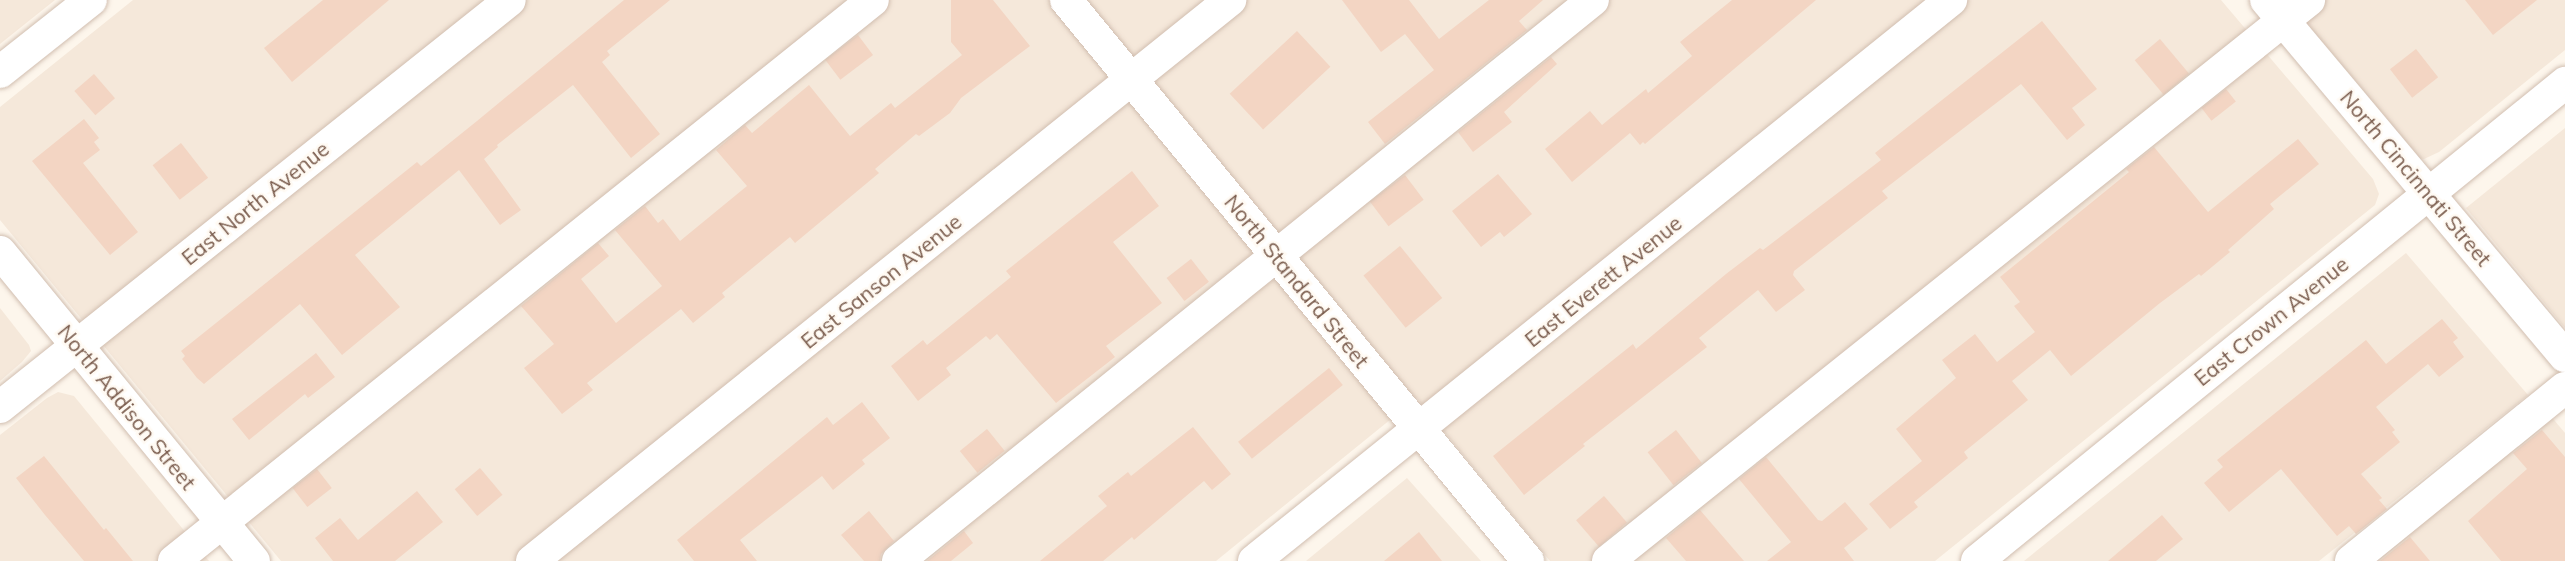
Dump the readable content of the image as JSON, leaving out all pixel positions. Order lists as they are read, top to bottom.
{
  "streets": {
    "street": [
      "North Cincinnati Street",
      "East North Avenue",
      "East Sanson Avenue",
      "North Standard Street",
      "East Everett Avenue",
      "East Crown Avenue",
      "North Addison Street"
    ]
  },
  "crossings": [
    ["North Cincinnati Street", "East Crown Avenue"],
    ["East North Avenue", "North Addison Street"],
    ["East Sanson Avenue", "North Standard Street"],
    ["North Standard Street", "East Everett Avenue"]
  ]
}
